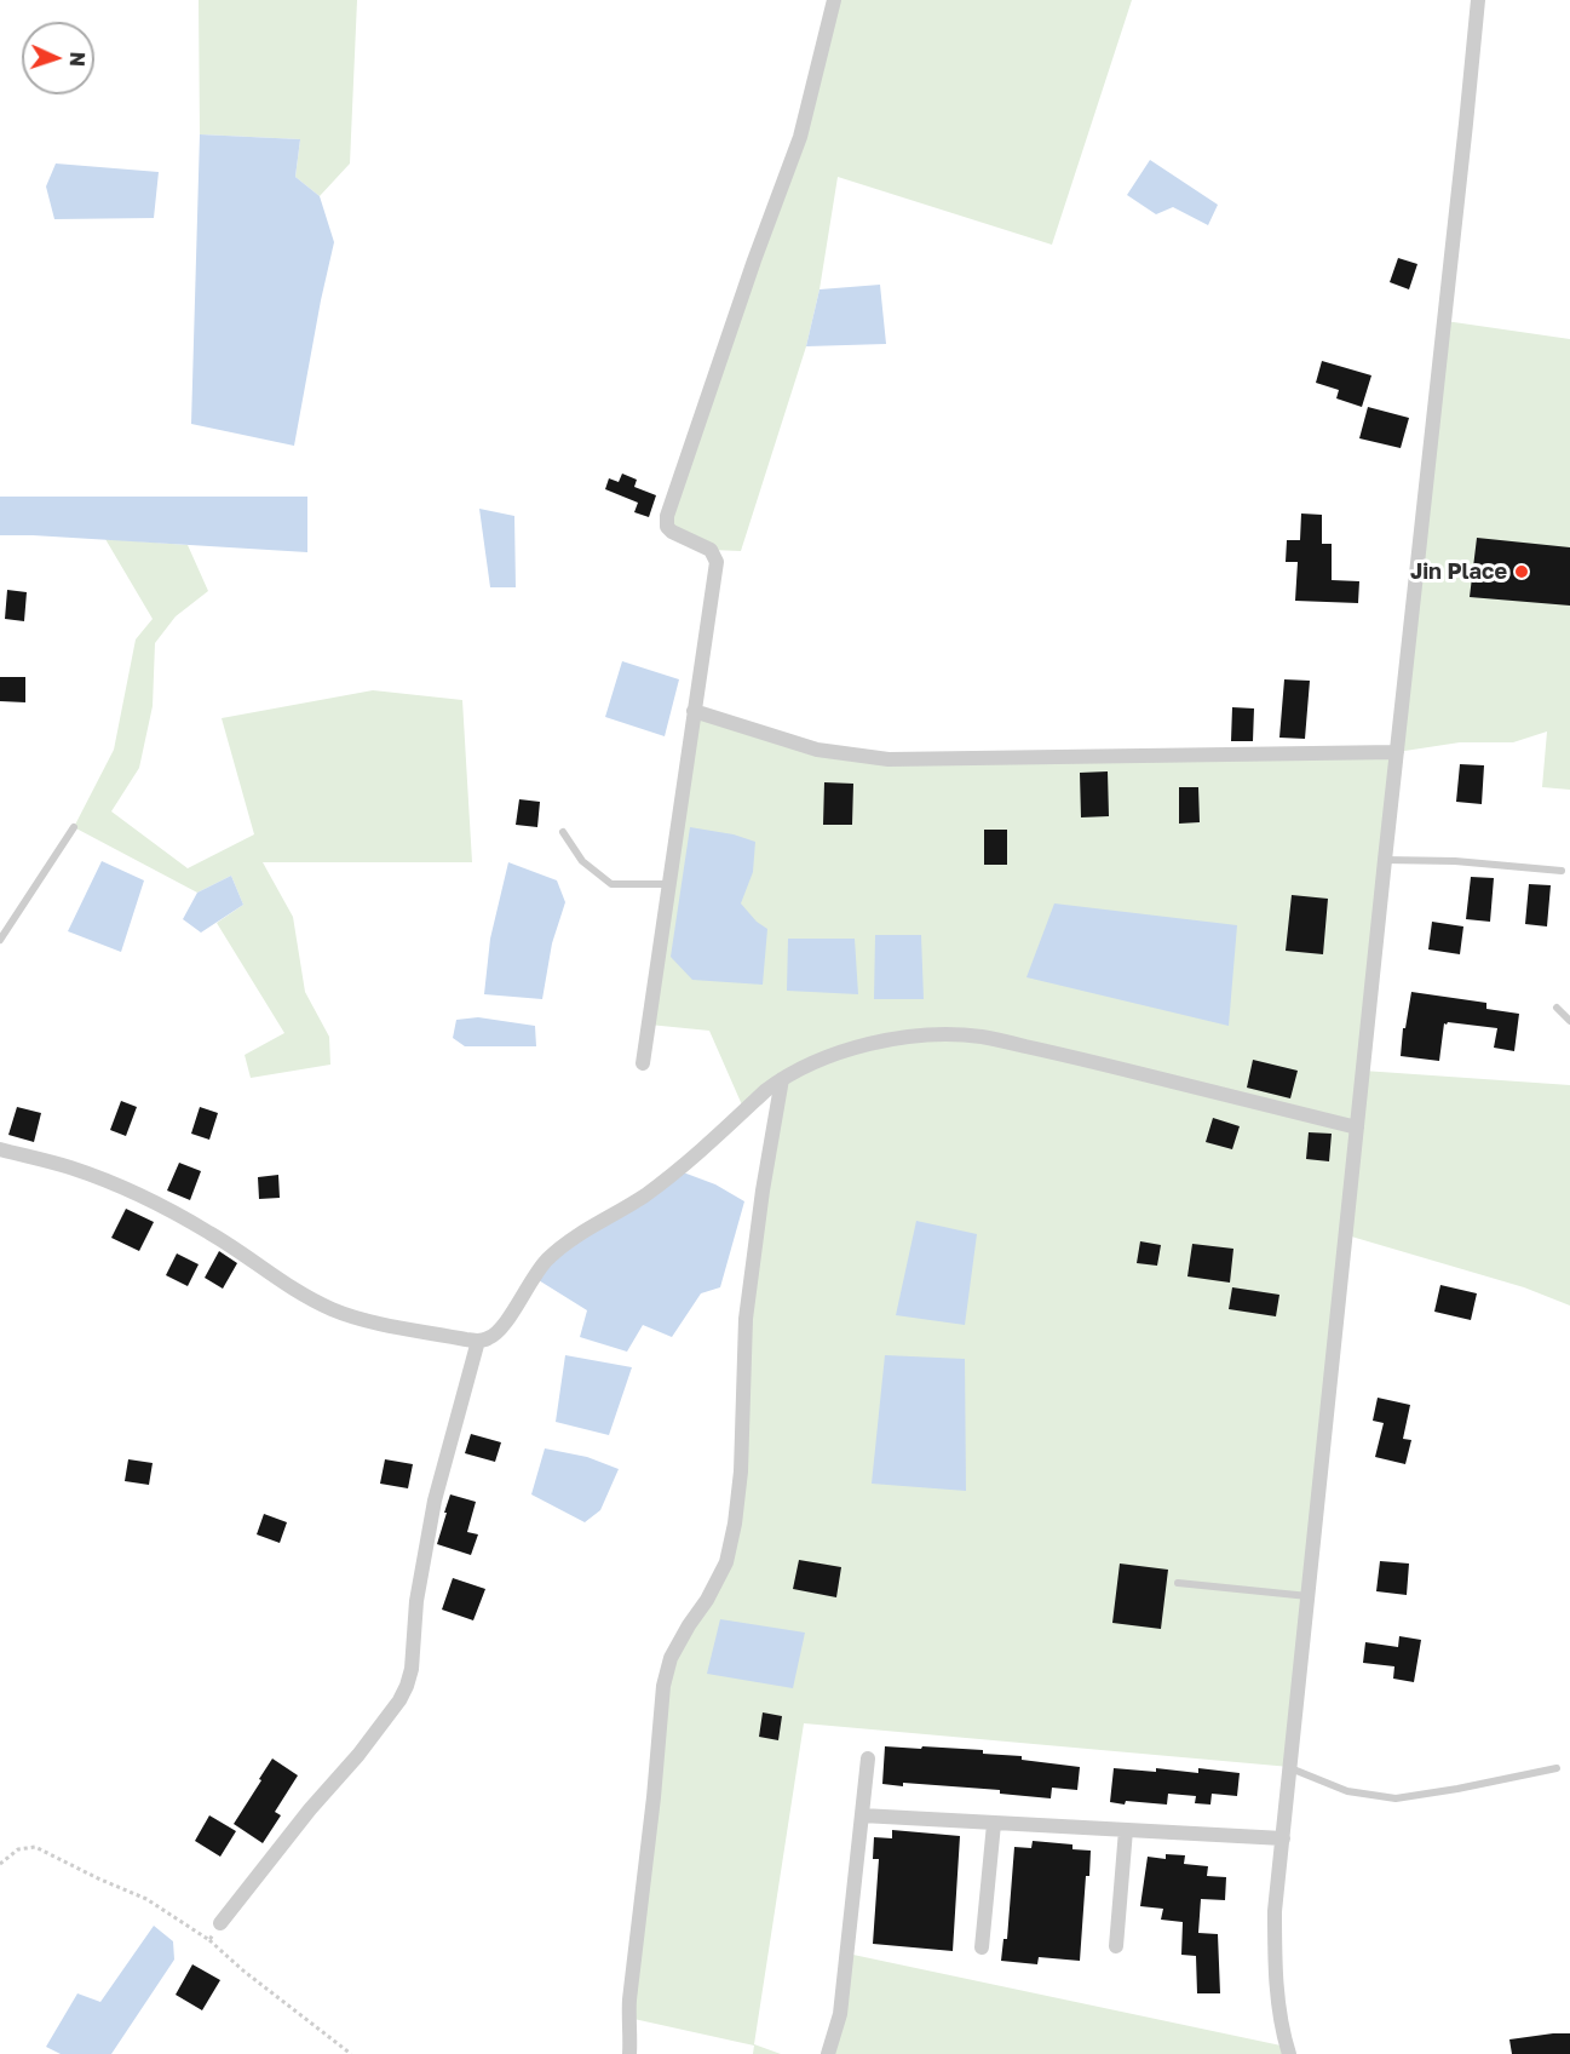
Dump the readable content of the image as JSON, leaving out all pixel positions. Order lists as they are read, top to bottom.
{
  "places": ["Jin Place"],
  "north": "right"
}
